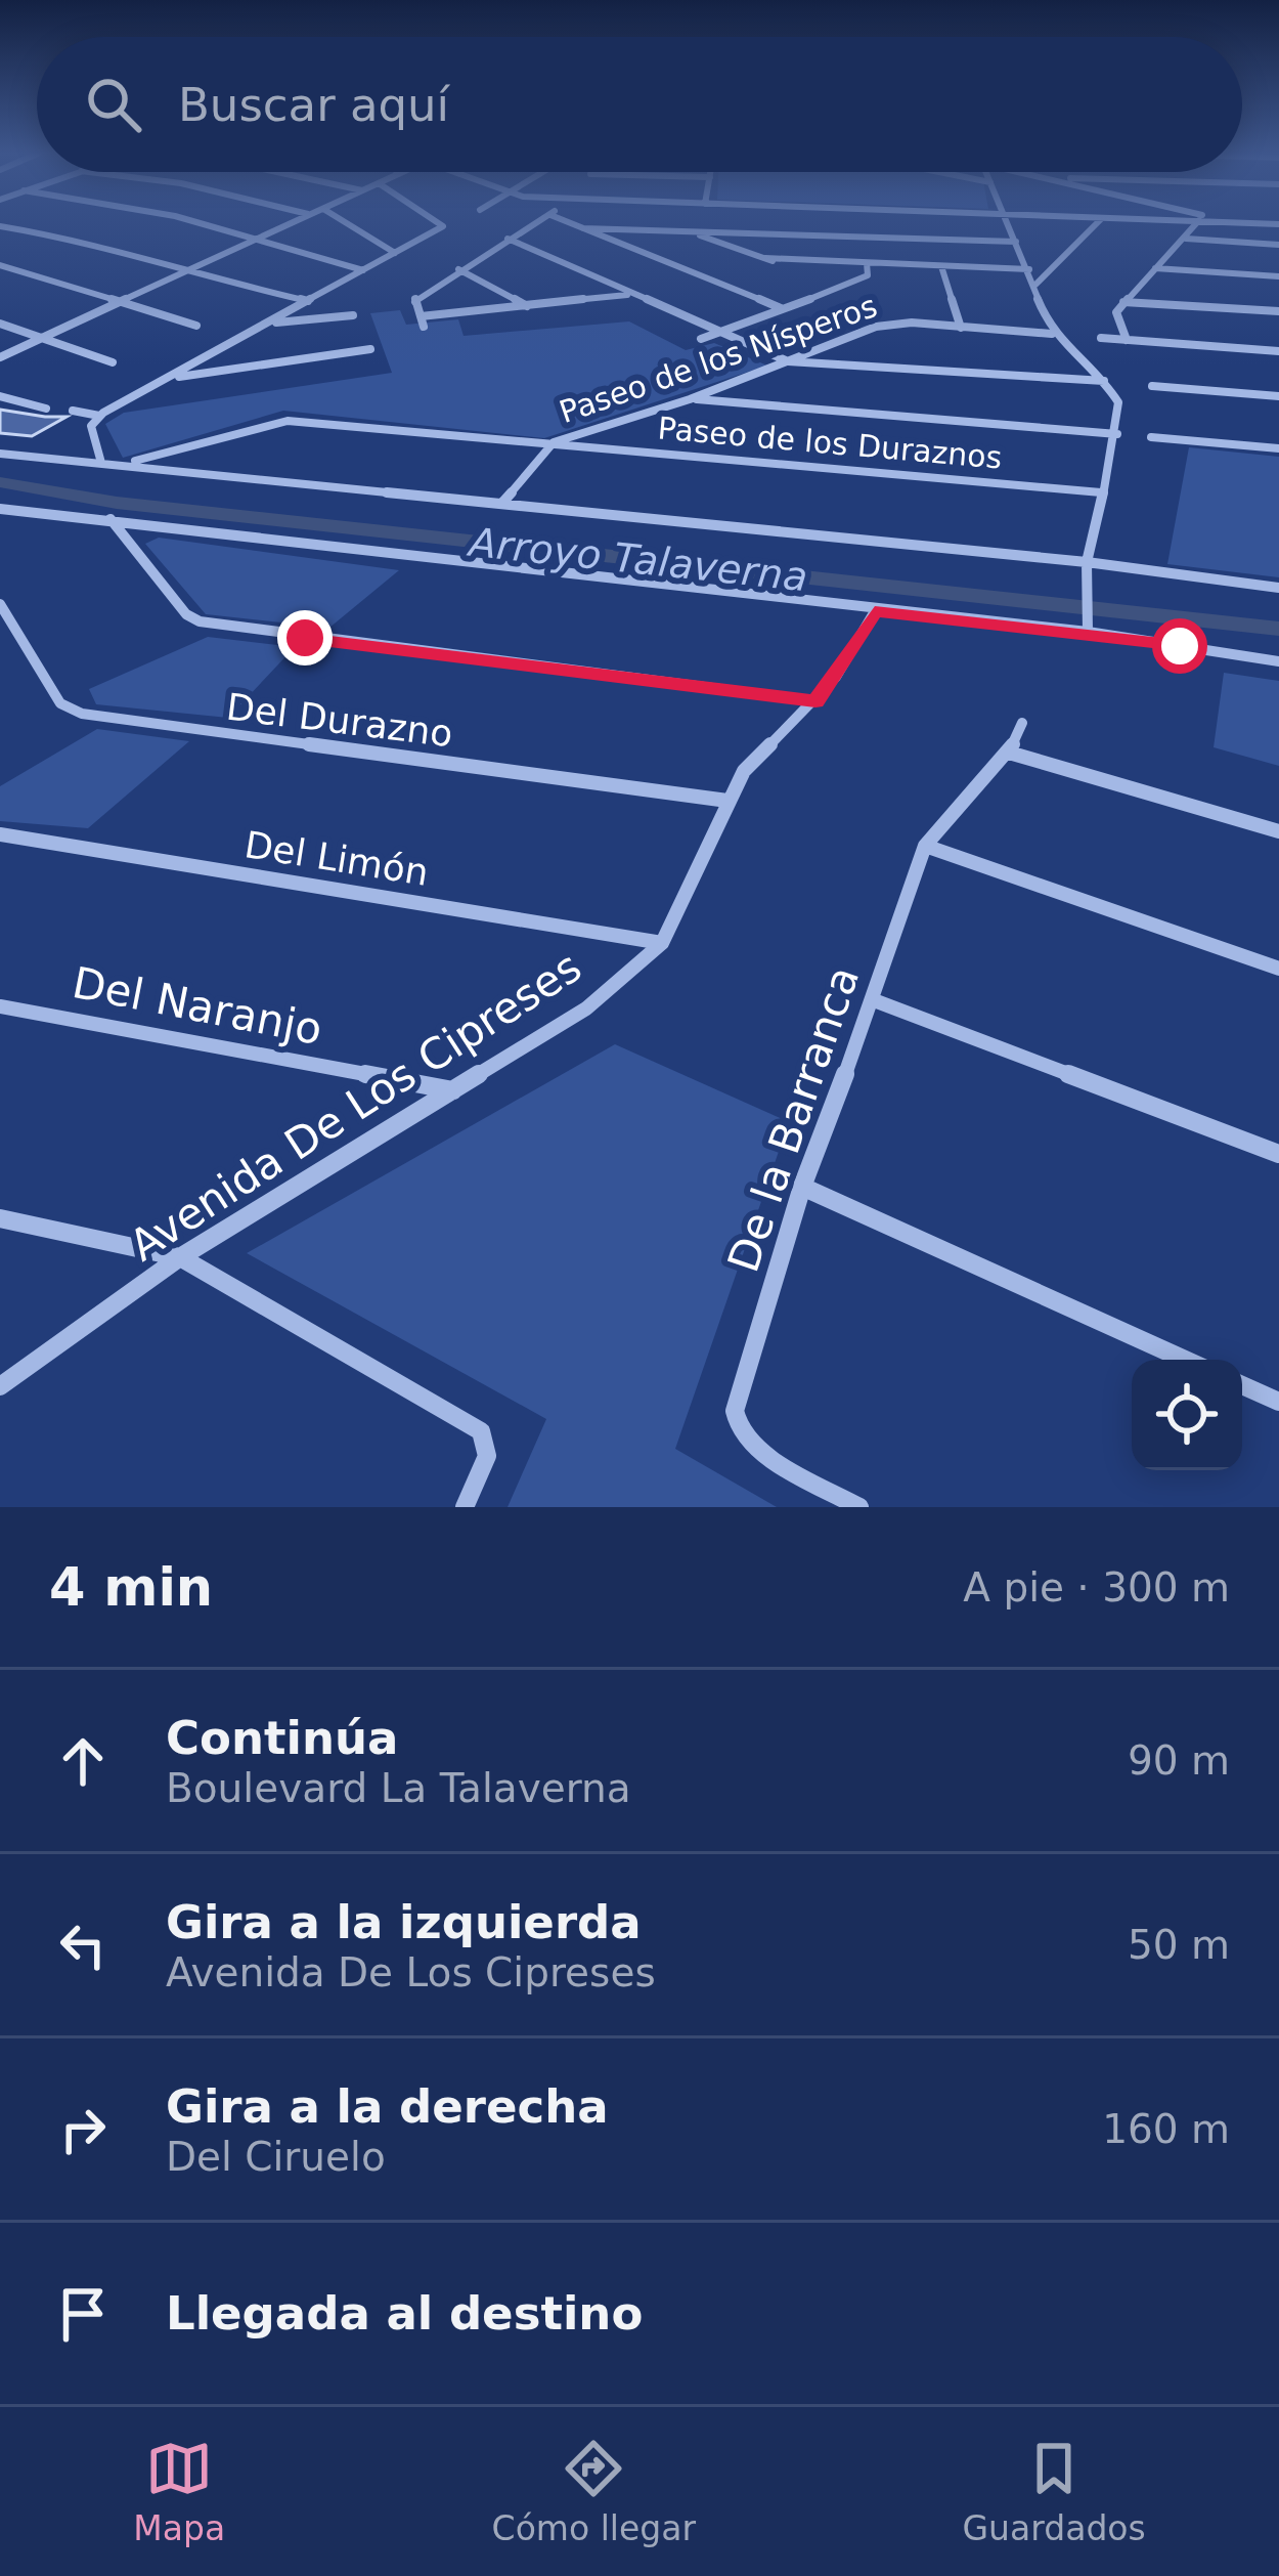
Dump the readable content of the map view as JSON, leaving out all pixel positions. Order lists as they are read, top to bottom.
{
  "streets": {
    "street": [
      "Paseo de los Nísperos",
      "Paseo de los Duraznos",
      "Del Durazno",
      "Del Limón",
      "Del Naranjo",
      "Avenida De Los Cipreses",
      "De la Barranca"
    ]
  },
  "crossings": [
    ["Paseo de los Nísperos", "Paseo de los Duraznos"],
    ["Del Durazno", "Avenida De Los Cipreses"],
    ["Del Limón", "Avenida De Los Cipreses"],
    ["Del Naranjo", "Avenida De Los Cipreses"]
  ],
  "water": ["Arroyo Talaverna"],
  "page": {
    "search": "Buscar aquí",
    "heading": ["4 min", "A pie · 300 m"],
    "list": [
      ["Continúa", "Boulevard La Talaverna", "90 m"],
      ["Gira a la izquierda", "Avenida De Los Cipreses", "50 m"],
      ["Gira a la derecha", "Del Ciruelo", "160 m"],
      "Llegada al destino"
    ],
    "nav": ["Mapa", "Cómo llegar", "Guardados"]
  }
}
